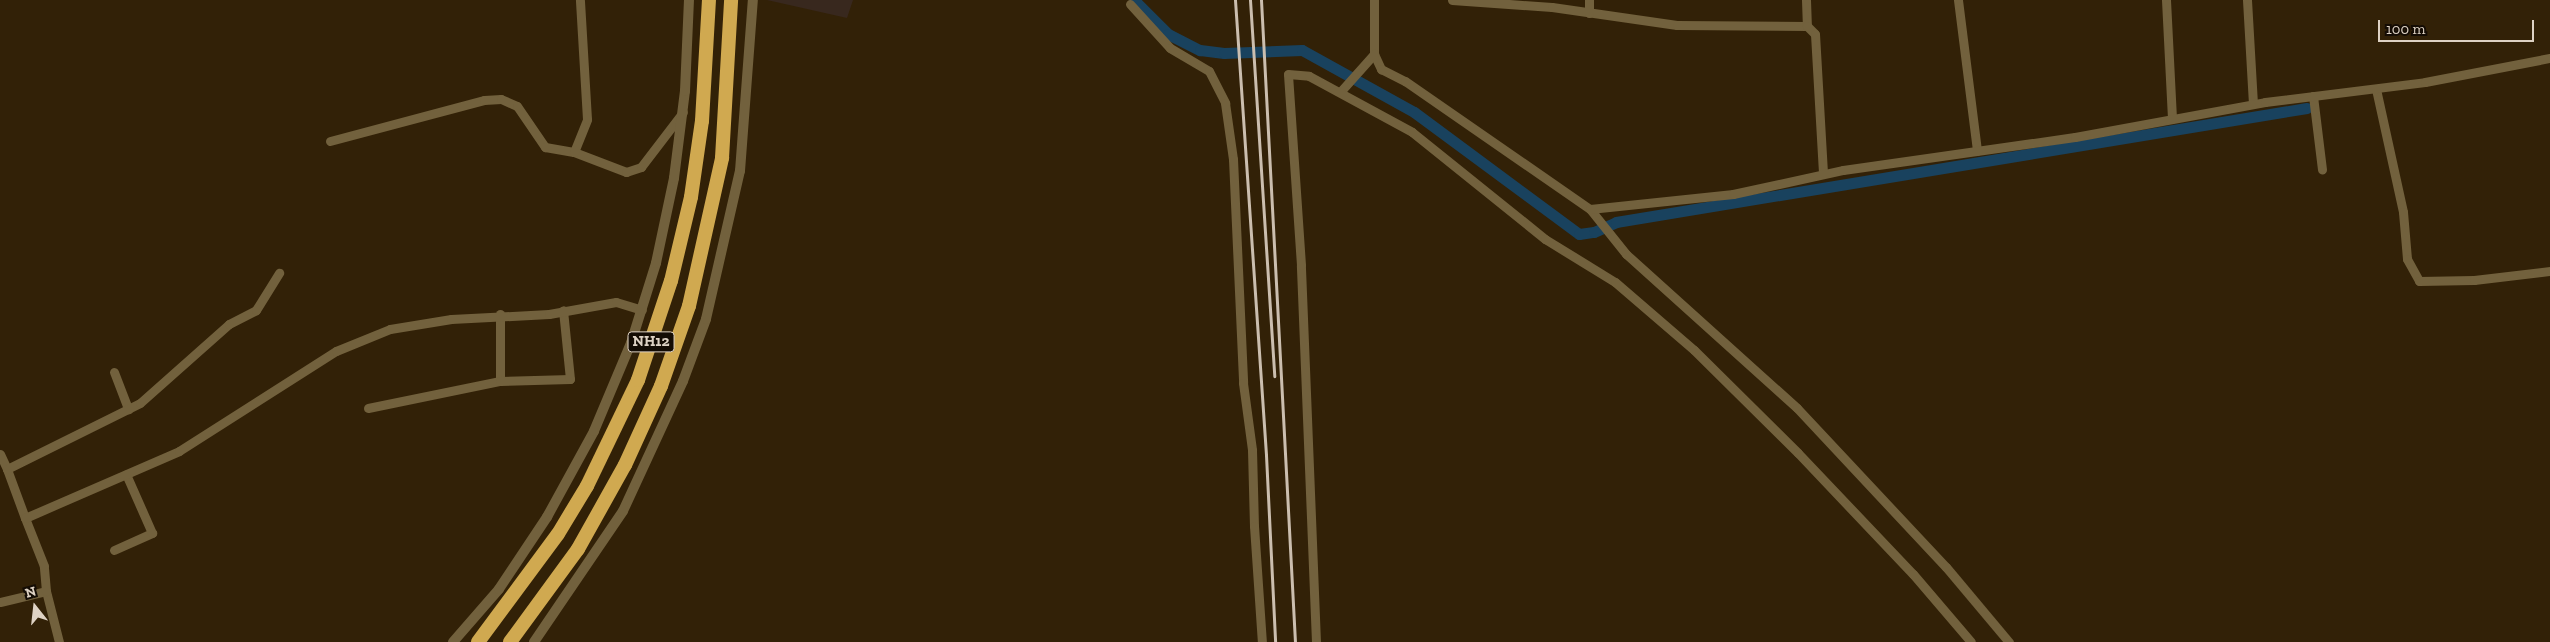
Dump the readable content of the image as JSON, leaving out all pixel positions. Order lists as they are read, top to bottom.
{
  "streets": {
    "highway": ["NH12"]
  },
  "scale_bar": "100 m",
  "north": "top"
}
